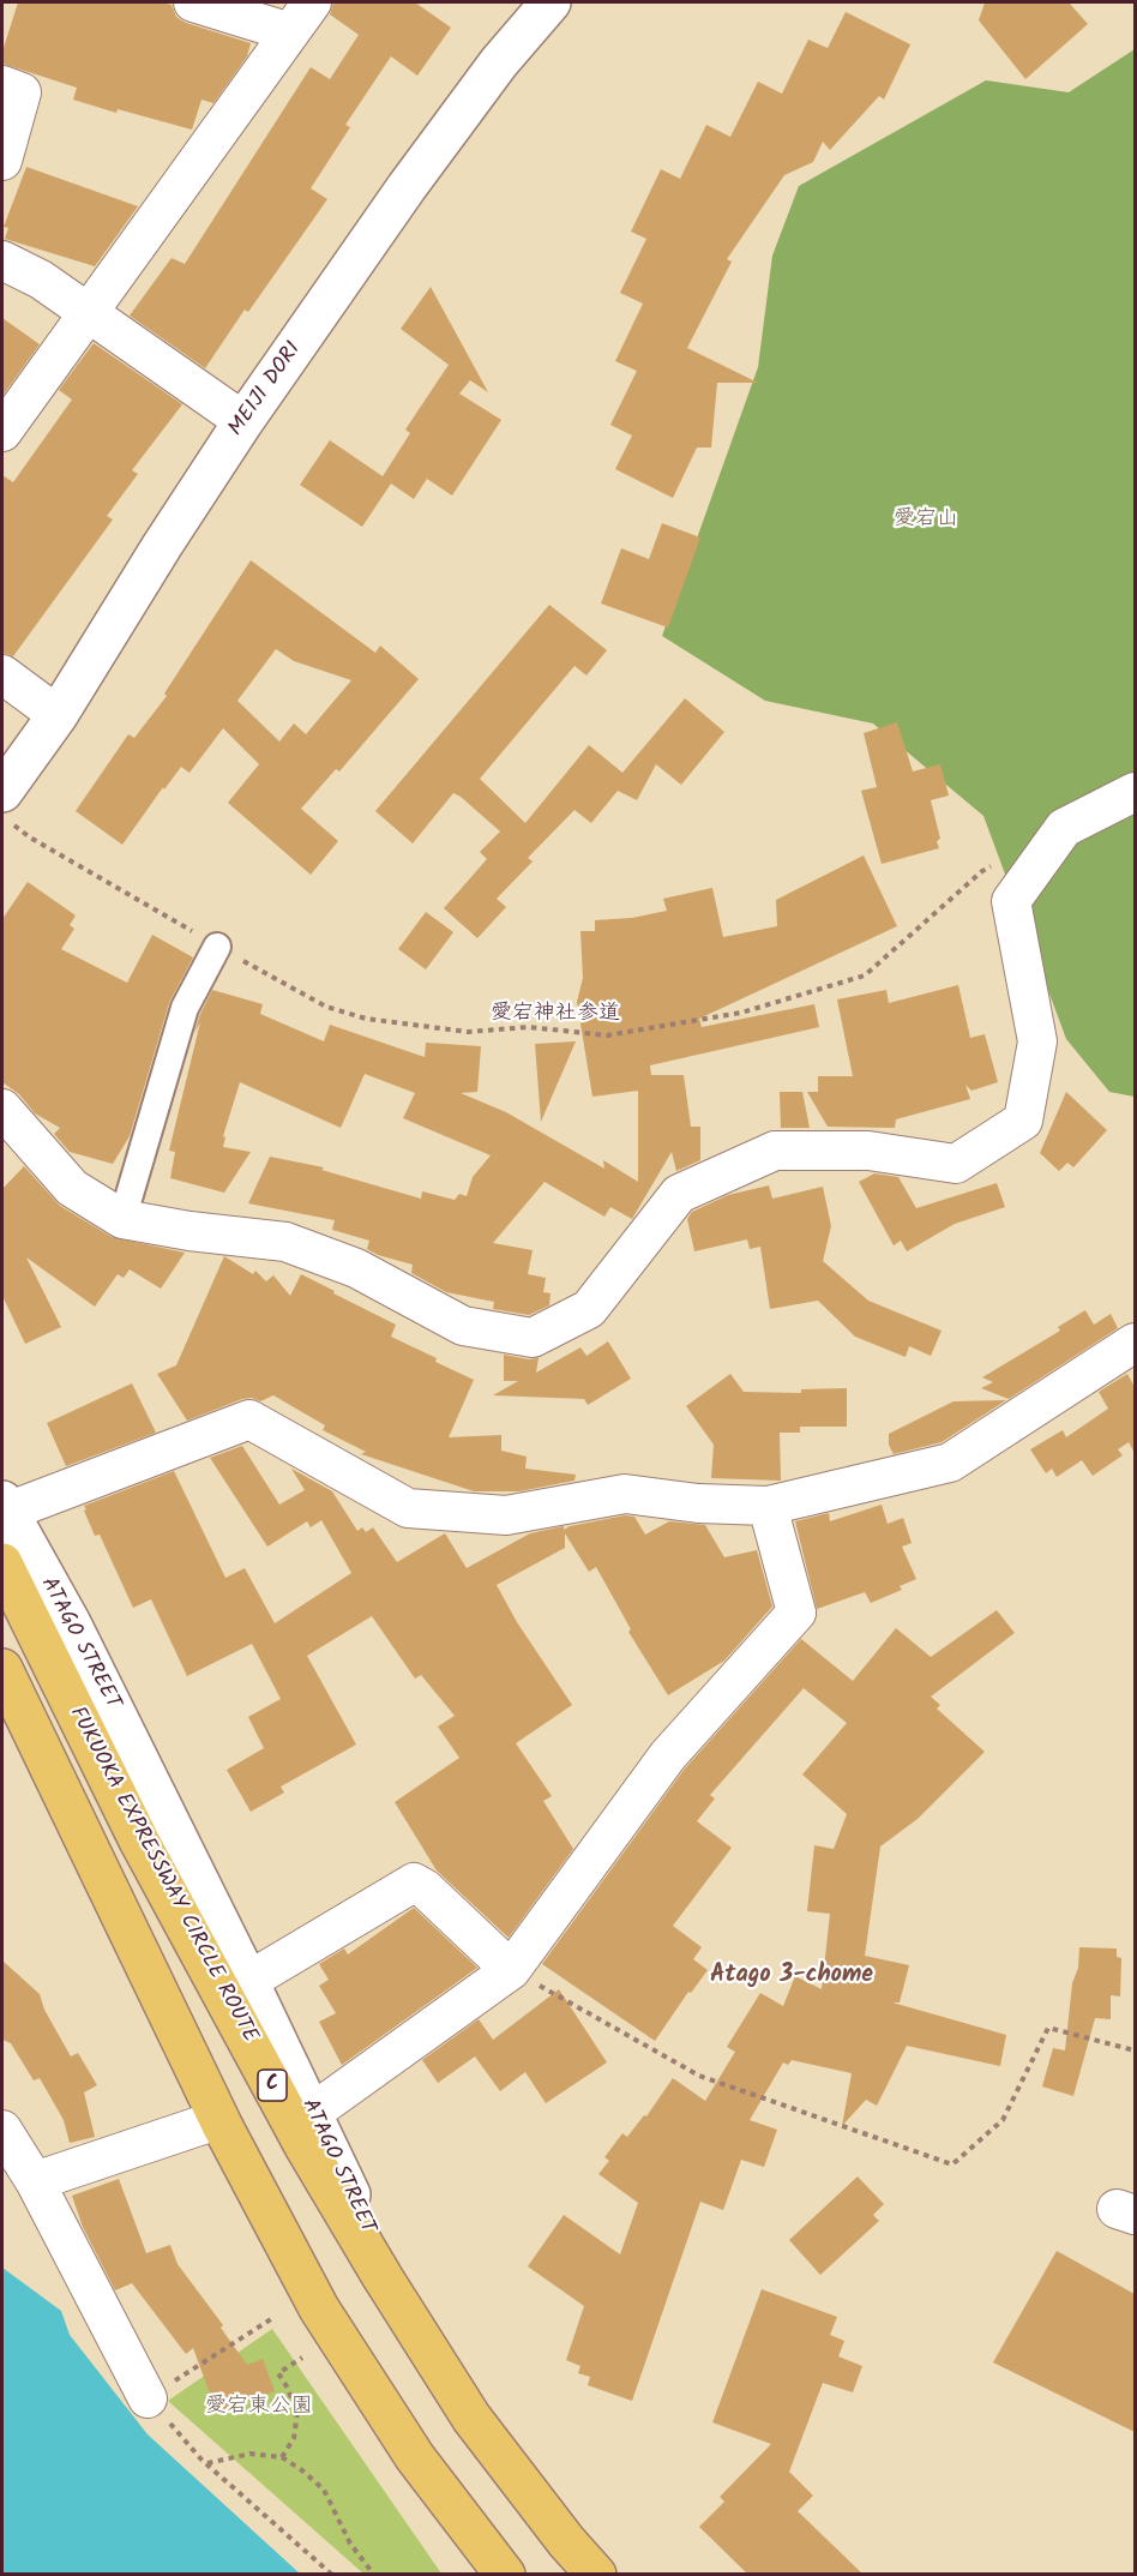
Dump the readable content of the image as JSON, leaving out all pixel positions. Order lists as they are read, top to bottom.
{
  "streets": {
    "highway": ["FUKUOKA EXPRESSWAY CIRCLE ROUTE", "C"],
    "street": ["MEIJI DORI", "ATAGO STREET"],
    "path": ["愛宕神社参道"]
  },
  "crossings": [
    ["MEIJI DORI", "愛宕神社参道"],
    ["ATAGO STREET", "FUKUOKA EXPRESSWAY CIRCLE ROUTE"]
  ],
  "districts": ["Atago 3-chome"],
  "parks": ["愛宕山", "愛宕東公園"]
}
